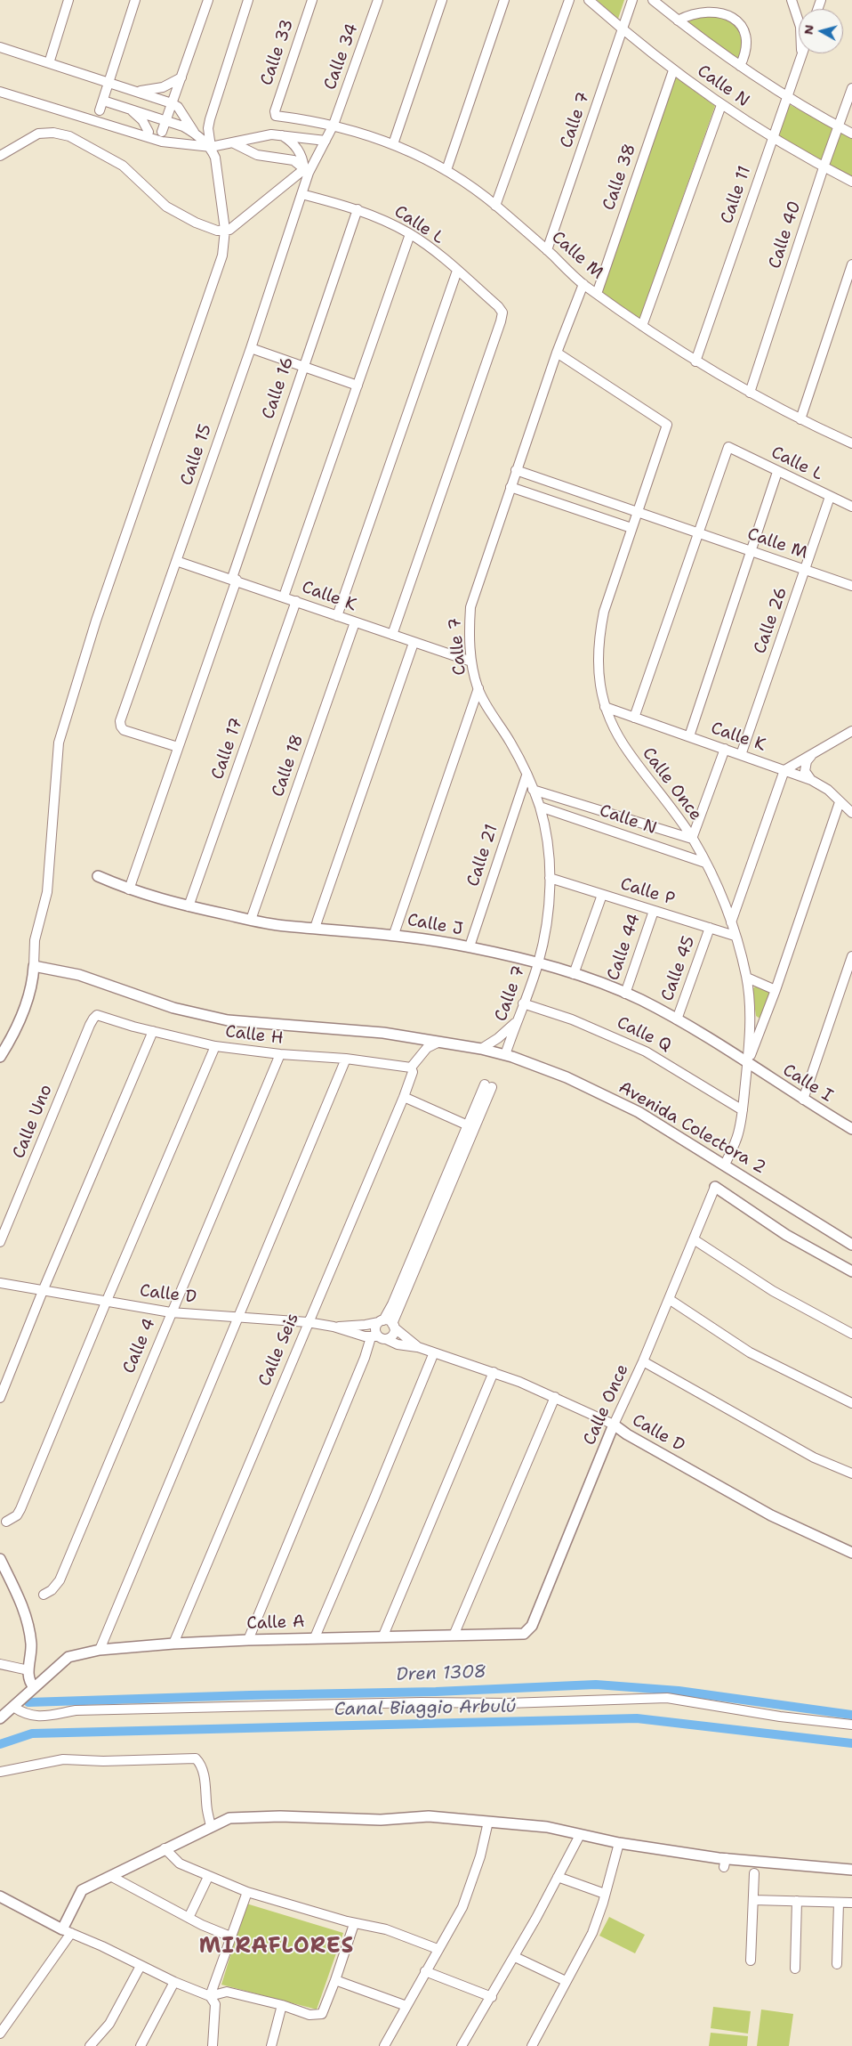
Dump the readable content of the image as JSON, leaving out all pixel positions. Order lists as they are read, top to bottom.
{
  "streets": {
    "street": [
      "Calle 33",
      "Calle 34",
      "Calle N",
      "Calle 7",
      "Calle 38",
      "Calle 11",
      "Calle L",
      "Calle 40",
      "Calle M",
      "Calle 16",
      "Calle 15",
      "Calle K",
      "Calle 26",
      "Calle 17",
      "Calle 18",
      "Calle Once",
      "Calle 21",
      "Calle P",
      "Calle J",
      "Calle 44",
      "Calle 45",
      "Calle Q",
      "Calle H",
      "Calle I",
      "Calle Uno",
      "Avenida Colectora 2",
      "Calle D",
      "Calle 4",
      "Calle Seis",
      "Calle A"
    ]
  },
  "crossings": [
    ["Calle 33", "Calle M"],
    ["Calle 34", "Calle M"],
    ["Calle 34", "Calle 15"],
    ["Calle N", "Calle 7"],
    ["Calle N", "Calle 38"],
    ["Calle N", "Calle 11"],
    ["Calle N", "Calle 40"],
    ["Calle N", "Calle Once"],
    ["Calle 7", "Calle M"],
    ["Calle 7", "Calle K"],
    ["Calle 7", "Calle Once"],
    ["Calle 7", "Calle 21"],
    ["Calle 7", "Calle P"],
    ["Calle 7", "Calle J"],
    ["Calle 7", "Calle Q"],
    ["Calle 7", "Avenida Colectora 2"],
    ["Calle 38", "Calle M"],
    ["Calle 11", "Calle M"],
    ["Calle L", "Calle M"],
    ["Calle L", "Calle 16"],
    ["Calle L", "Calle 15"],
    ["Calle L", "Calle K"],
    ["Calle L", "Calle 26"],
    ["Calle 40", "Calle M"],
    ["Calle M", "Calle 26"],
    ["Calle M", "Calle Once"],
    ["Calle 16", "Calle 15"],
    ["Calle 16", "Calle K"],
    ["Calle 16", "Calle J"],
    ["Calle 15", "Calle K"],
    ["Calle K", "Calle 26"],
    ["Calle K", "Calle 17"],
    ["Calle K", "Calle 18"],
    ["Calle K", "Calle Once"],
    ["Calle 17", "Calle J"],
    ["Calle 18", "Calle J"],
    ["Calle Once", "Calle P"],
    ["Calle Once", "Calle J"],
    ["Calle Once", "Calle Q"],
    ["Calle Once", "Calle I"],
    ["Calle Once", "Avenida Colectora 2"],
    ["Calle Once", "Calle D"],
    ["Calle Once", "Calle A"],
    ["Calle 21", "Calle J"],
    ["Calle P", "Calle 44"],
    ["Calle P", "Calle 45"],
    ["Calle J", "Calle 44"],
    ["Calle J", "Calle 45"],
    ["Calle J", "Calle I"],
    ["Calle H", "Calle Uno"],
    ["Calle H", "Calle 4"],
    ["Calle H", "Calle Seis"],
    ["Calle D", "Calle 4"],
    ["Calle D", "Calle Seis"],
    ["Calle Seis", "Calle A"]
  ],
  "districts": ["MIRAFLORES"],
  "water": ["Dren 1308", "Canal Biaggio Arbulú"],
  "north": "left"
}
